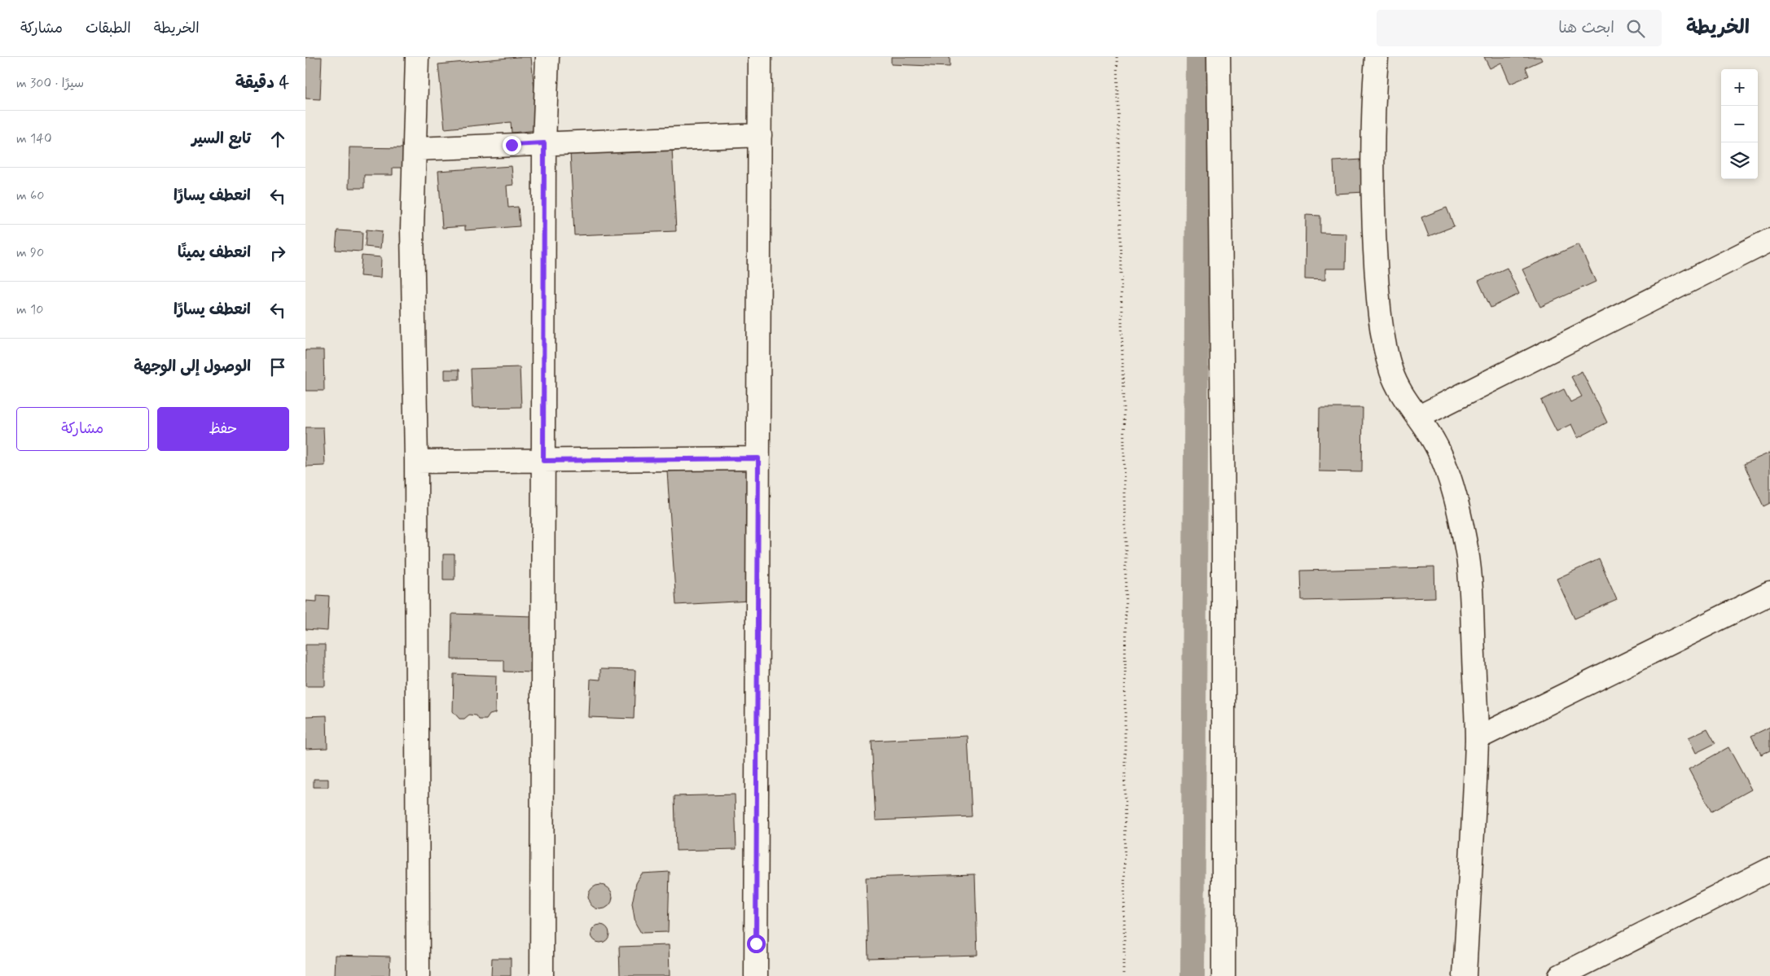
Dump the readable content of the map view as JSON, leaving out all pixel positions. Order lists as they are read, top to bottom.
{
  "page": {
    "header": "الخريطة",
    "search": "ابحث هنا",
    "nav": ["الخريطة", "الطبقات", "مشاركة"],
    "heading": ["4 دقيقة", "سيرًا · 300 m"],
    "map_buttons": ["+", "−"],
    "list": [
      ["تابع السير", "140 m"],
      ["انعطف يسارًا", "60 m"],
      ["انعطف يمينًا", "90 m"],
      ["انعطف يسارًا", "10 m"],
      "الوصول إلى الوجهة"
    ],
    "buttons": ["حفظ", "مشاركة"]
  }
}
